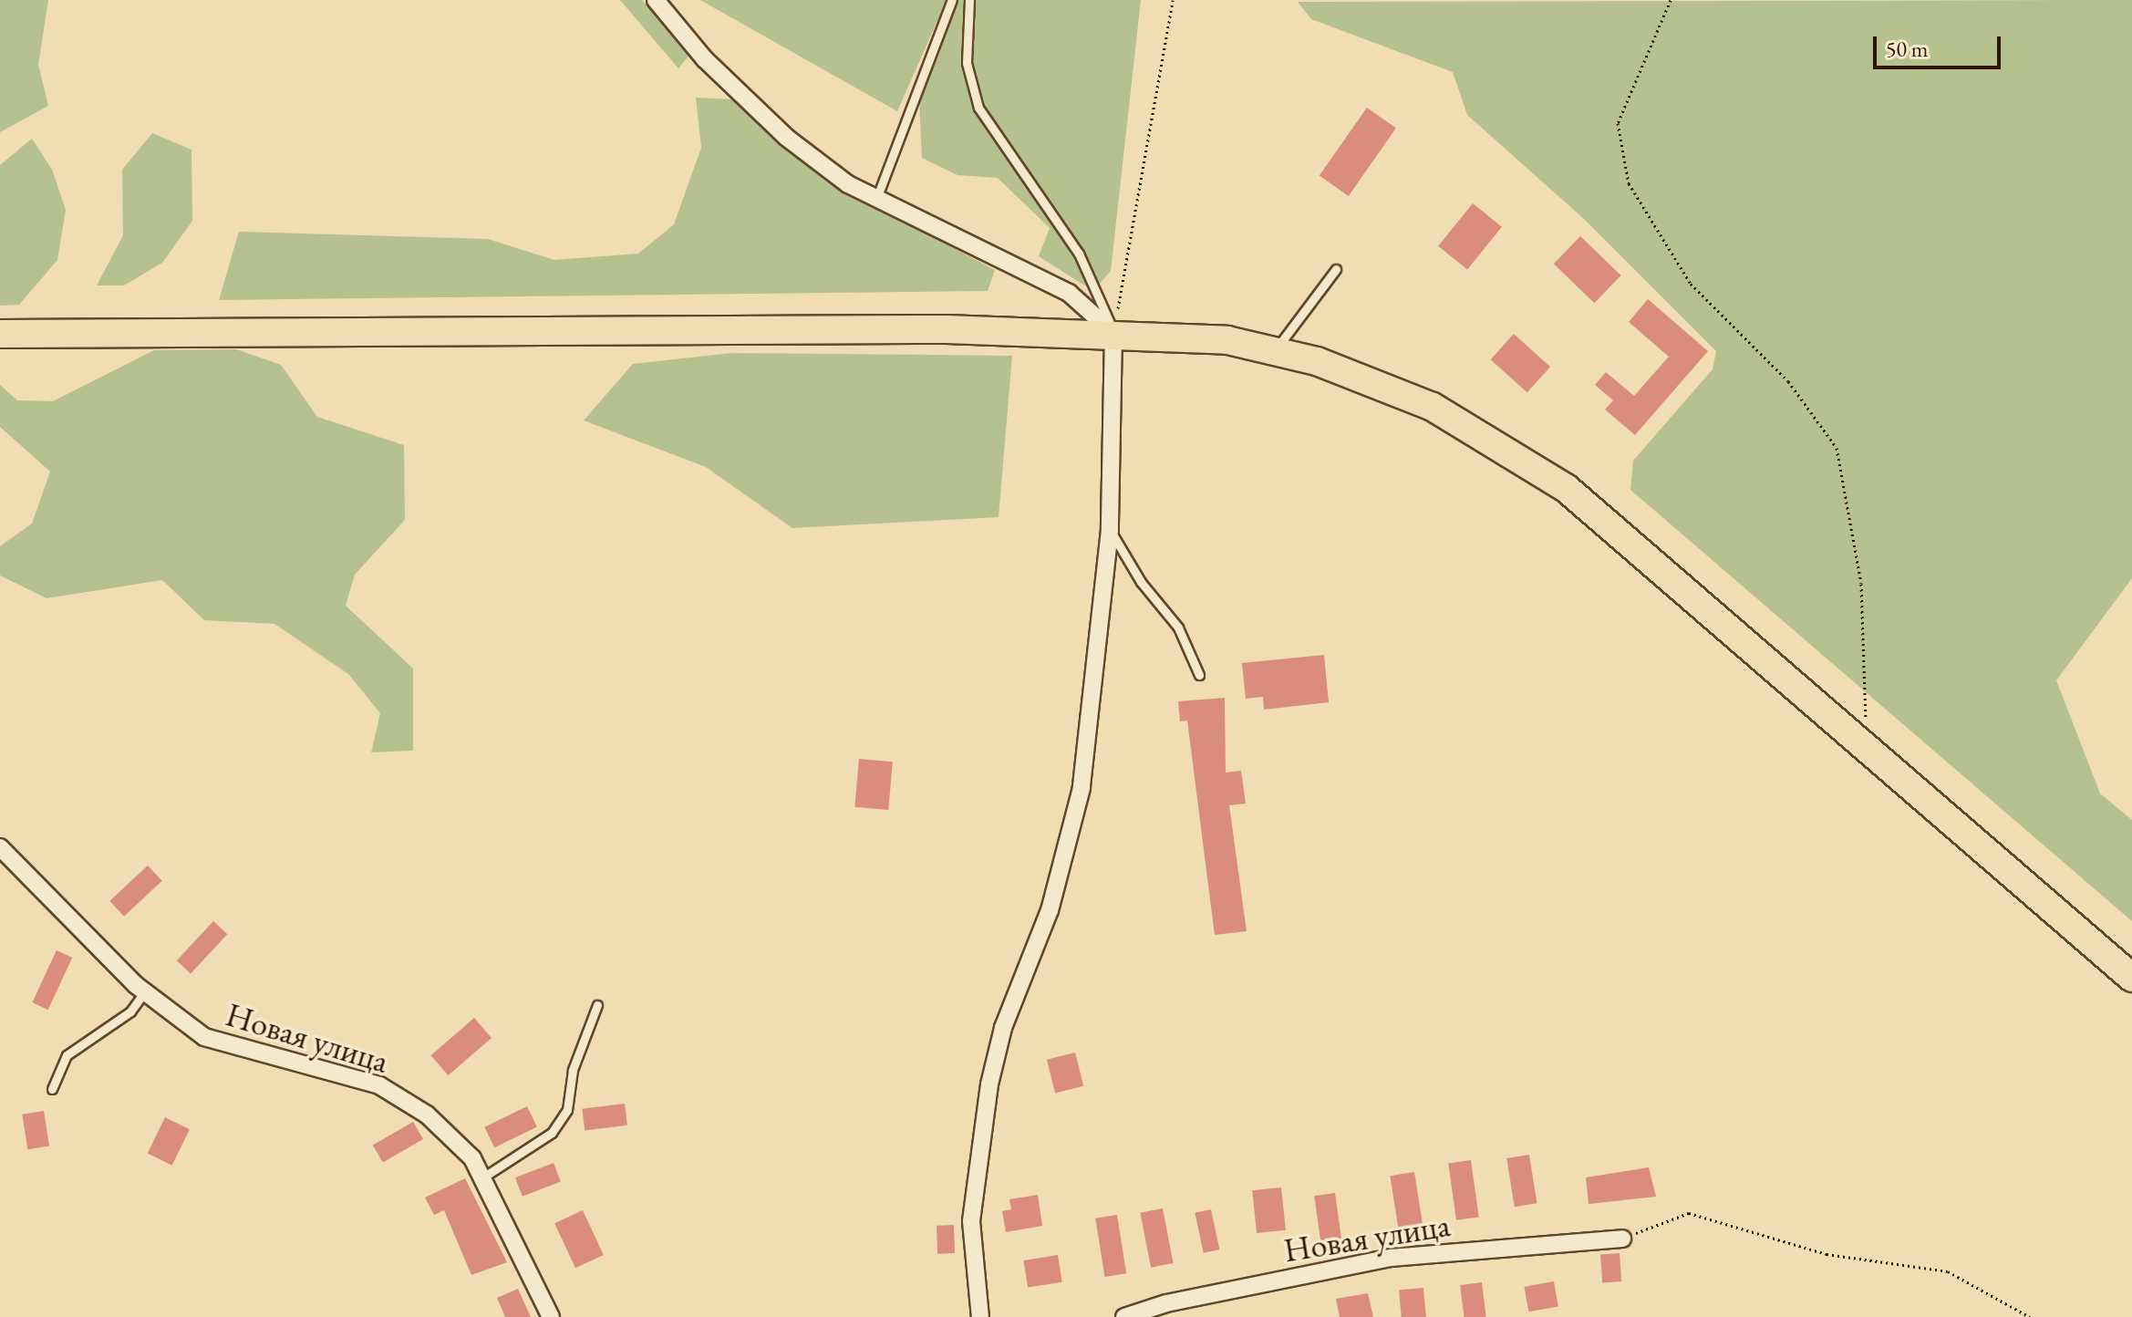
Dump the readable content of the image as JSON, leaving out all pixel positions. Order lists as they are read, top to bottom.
{
  "streets": {
    "street": ["Новая улица"]
  },
  "scale_bar": "50 m"
}
